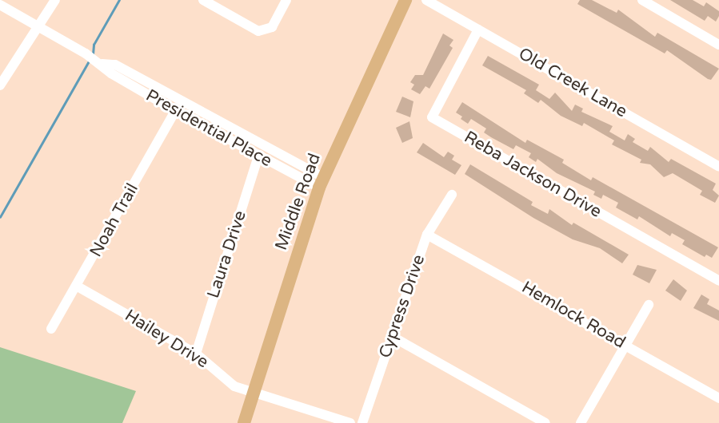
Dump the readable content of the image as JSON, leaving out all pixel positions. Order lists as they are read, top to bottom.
{
  "streets": {
    "main road": ["Middle Road"],
    "street": [
      "Old Creek Lane",
      "Presidential Place",
      "Reba Jackson Drive",
      "Noah Trail",
      "Laura Drive",
      "Cypress Drive",
      "Hemlock Road",
      "Hailey Drive"
    ]
  },
  "crossings": [
    ["Old Creek Lane", "Reba Jackson Drive"],
    ["Presidential Place", "Middle Road"],
    ["Presidential Place", "Noah Trail"],
    ["Presidential Place", "Laura Drive"],
    ["Middle Road", "Hailey Drive"],
    ["Noah Trail", "Hailey Drive"],
    ["Laura Drive", "Hailey Drive"],
    ["Cypress Drive", "Hemlock Road"]
  ]
}
